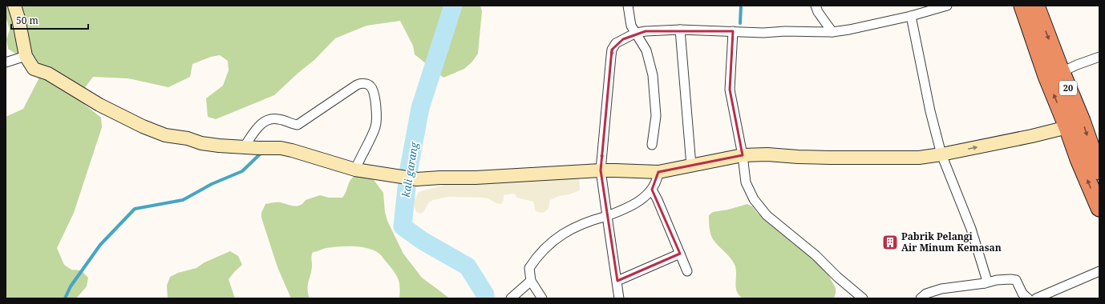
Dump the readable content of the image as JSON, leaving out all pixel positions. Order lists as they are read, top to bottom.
{
  "streets": {
    "highway": ["20"]
  },
  "water": ["kali garang"],
  "places": {
    "building": ["Pabrik Pelangi Air Minum Kemasan"]
  },
  "scale_bar": "50 m"
}
